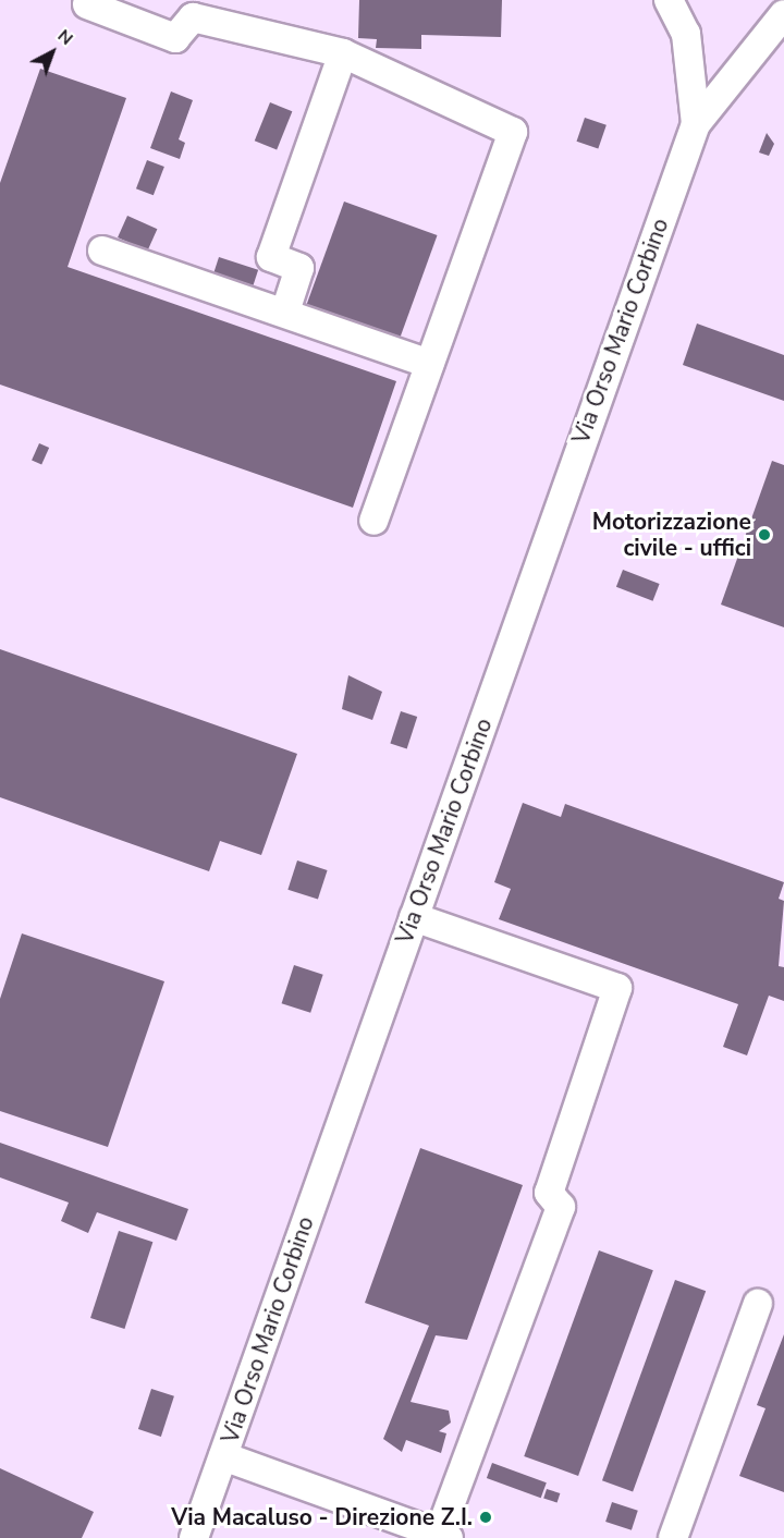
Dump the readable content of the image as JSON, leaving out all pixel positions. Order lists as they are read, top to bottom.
{
  "streets": {
    "street": ["Via Orso Mario Corbino"]
  },
  "places": ["Motorizzazione civile - uffici", "Via Macaluso - Direzione Z.I."],
  "north": "top right"
}
